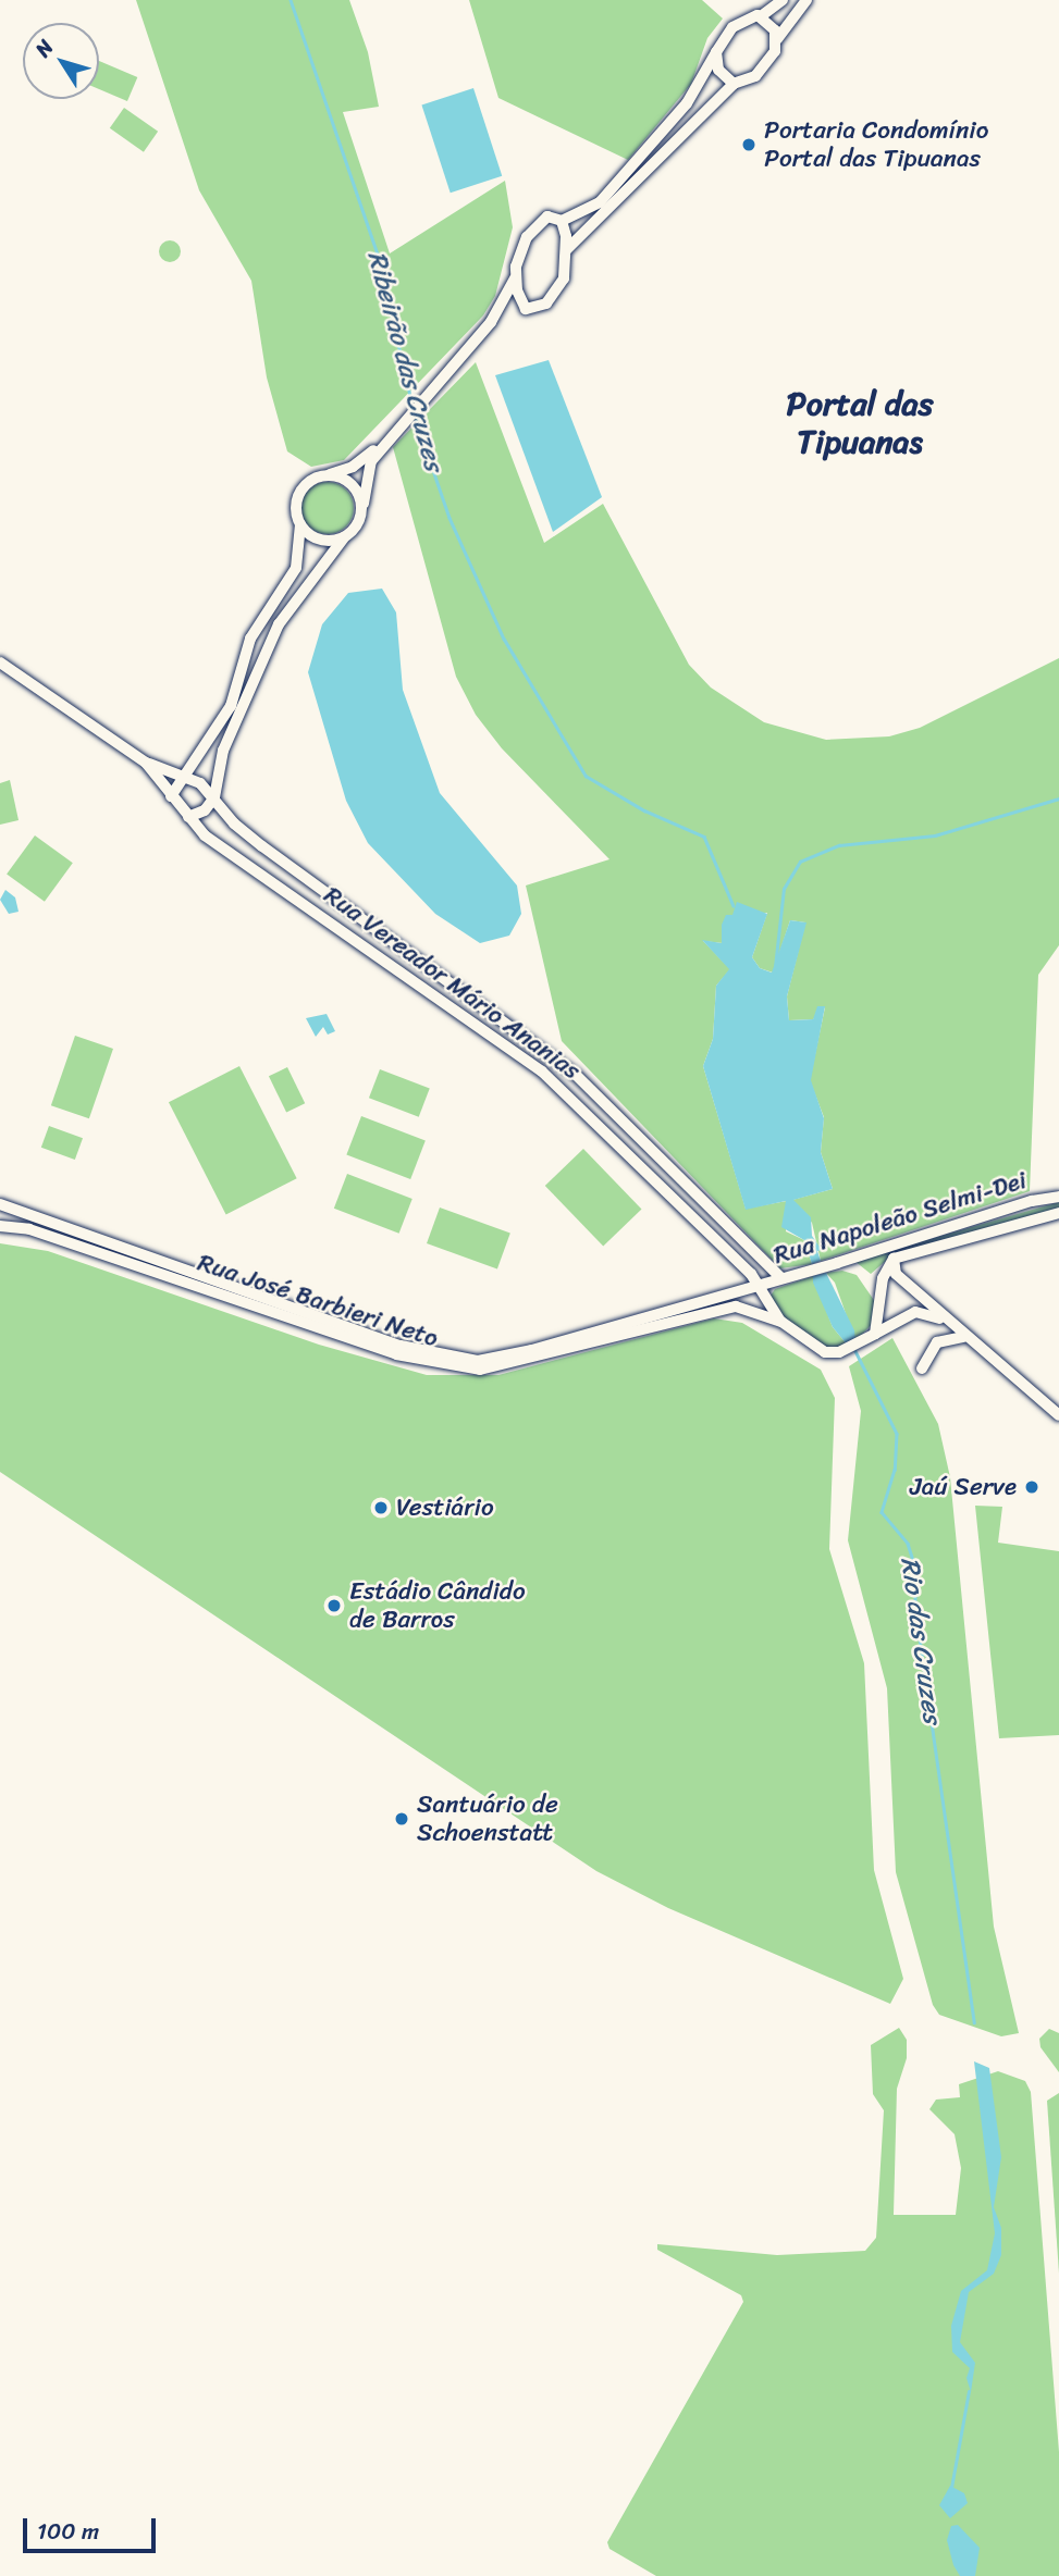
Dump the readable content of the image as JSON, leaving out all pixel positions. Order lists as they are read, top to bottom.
{
  "streets": {
    "street": ["Rua Vereador Mário Ananias", "Rua Napoleão Selmi-Dei", "Rua José Barbieri Neto"]
  },
  "crossings": [
    ["Rua Vereador Mário Ananias", "Rua Napoleão Selmi-Dei"],
    ["Rua Vereador Mário Ananias", "Rua José Barbieri Neto"],
    ["Rua Napoleão Selmi-Dei", "Rua José Barbieri Neto"]
  ],
  "districts": ["Portal das Tipuanas"],
  "water": ["Ribeirão das Cruzes", "Rio das Cruzes"],
  "places": [
    "Portaria Condomínio Portal das Tipuanas",
    "Jaú Serve",
    "Vestiário",
    "Estádio Cândido de Barros",
    "Santuário de Schoenstatt"
  ],
  "scale_bar": "100 m",
  "north": "top left"
}
